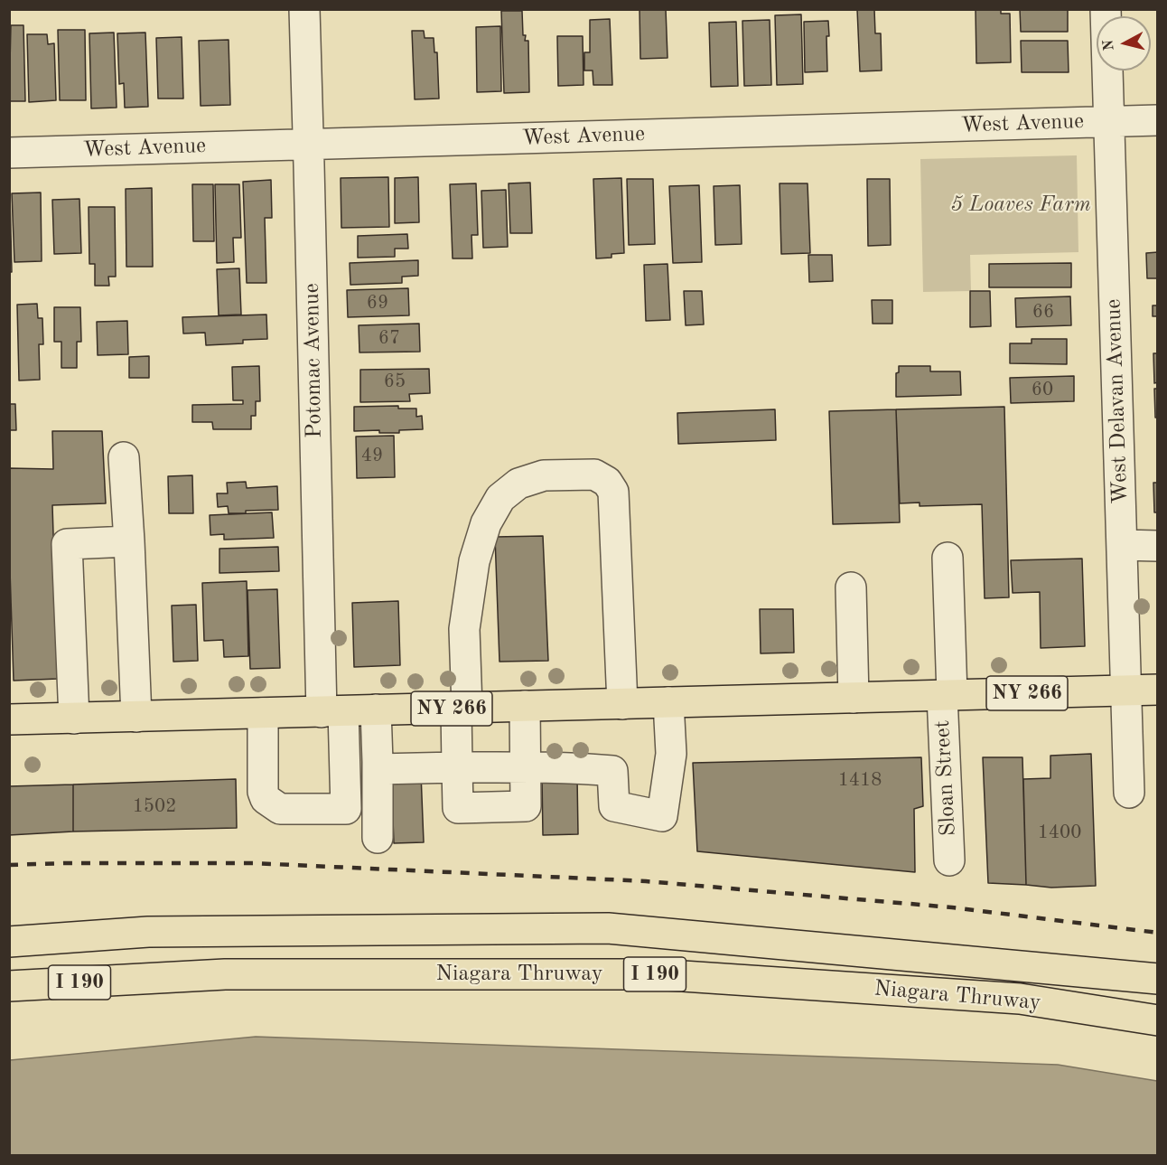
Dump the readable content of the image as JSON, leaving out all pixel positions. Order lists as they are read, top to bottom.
{
  "streets": {
    "main road": ["NY 266", "Niagara Thruway", "I 190"],
    "street": [
      "West Avenue",
      "Potomac Avenue",
      "West Delavan Avenue",
      "Sloan Street"
    ]
  },
  "crossings": [
    ["West Avenue", "Potomac Avenue"],
    ["West Avenue", "West Delavan Avenue"],
    ["Potomac Avenue", "NY 266"],
    ["West Delavan Avenue", "NY 266"],
    ["NY 266", "Sloan Street"]
  ],
  "parks": ["5 Loaves Farm"],
  "house_numbers": [
    "69",
    "66",
    "67",
    "65",
    "60",
    "49",
    "1418",
    "1502",
    "1400"
  ],
  "north": "left"
}
